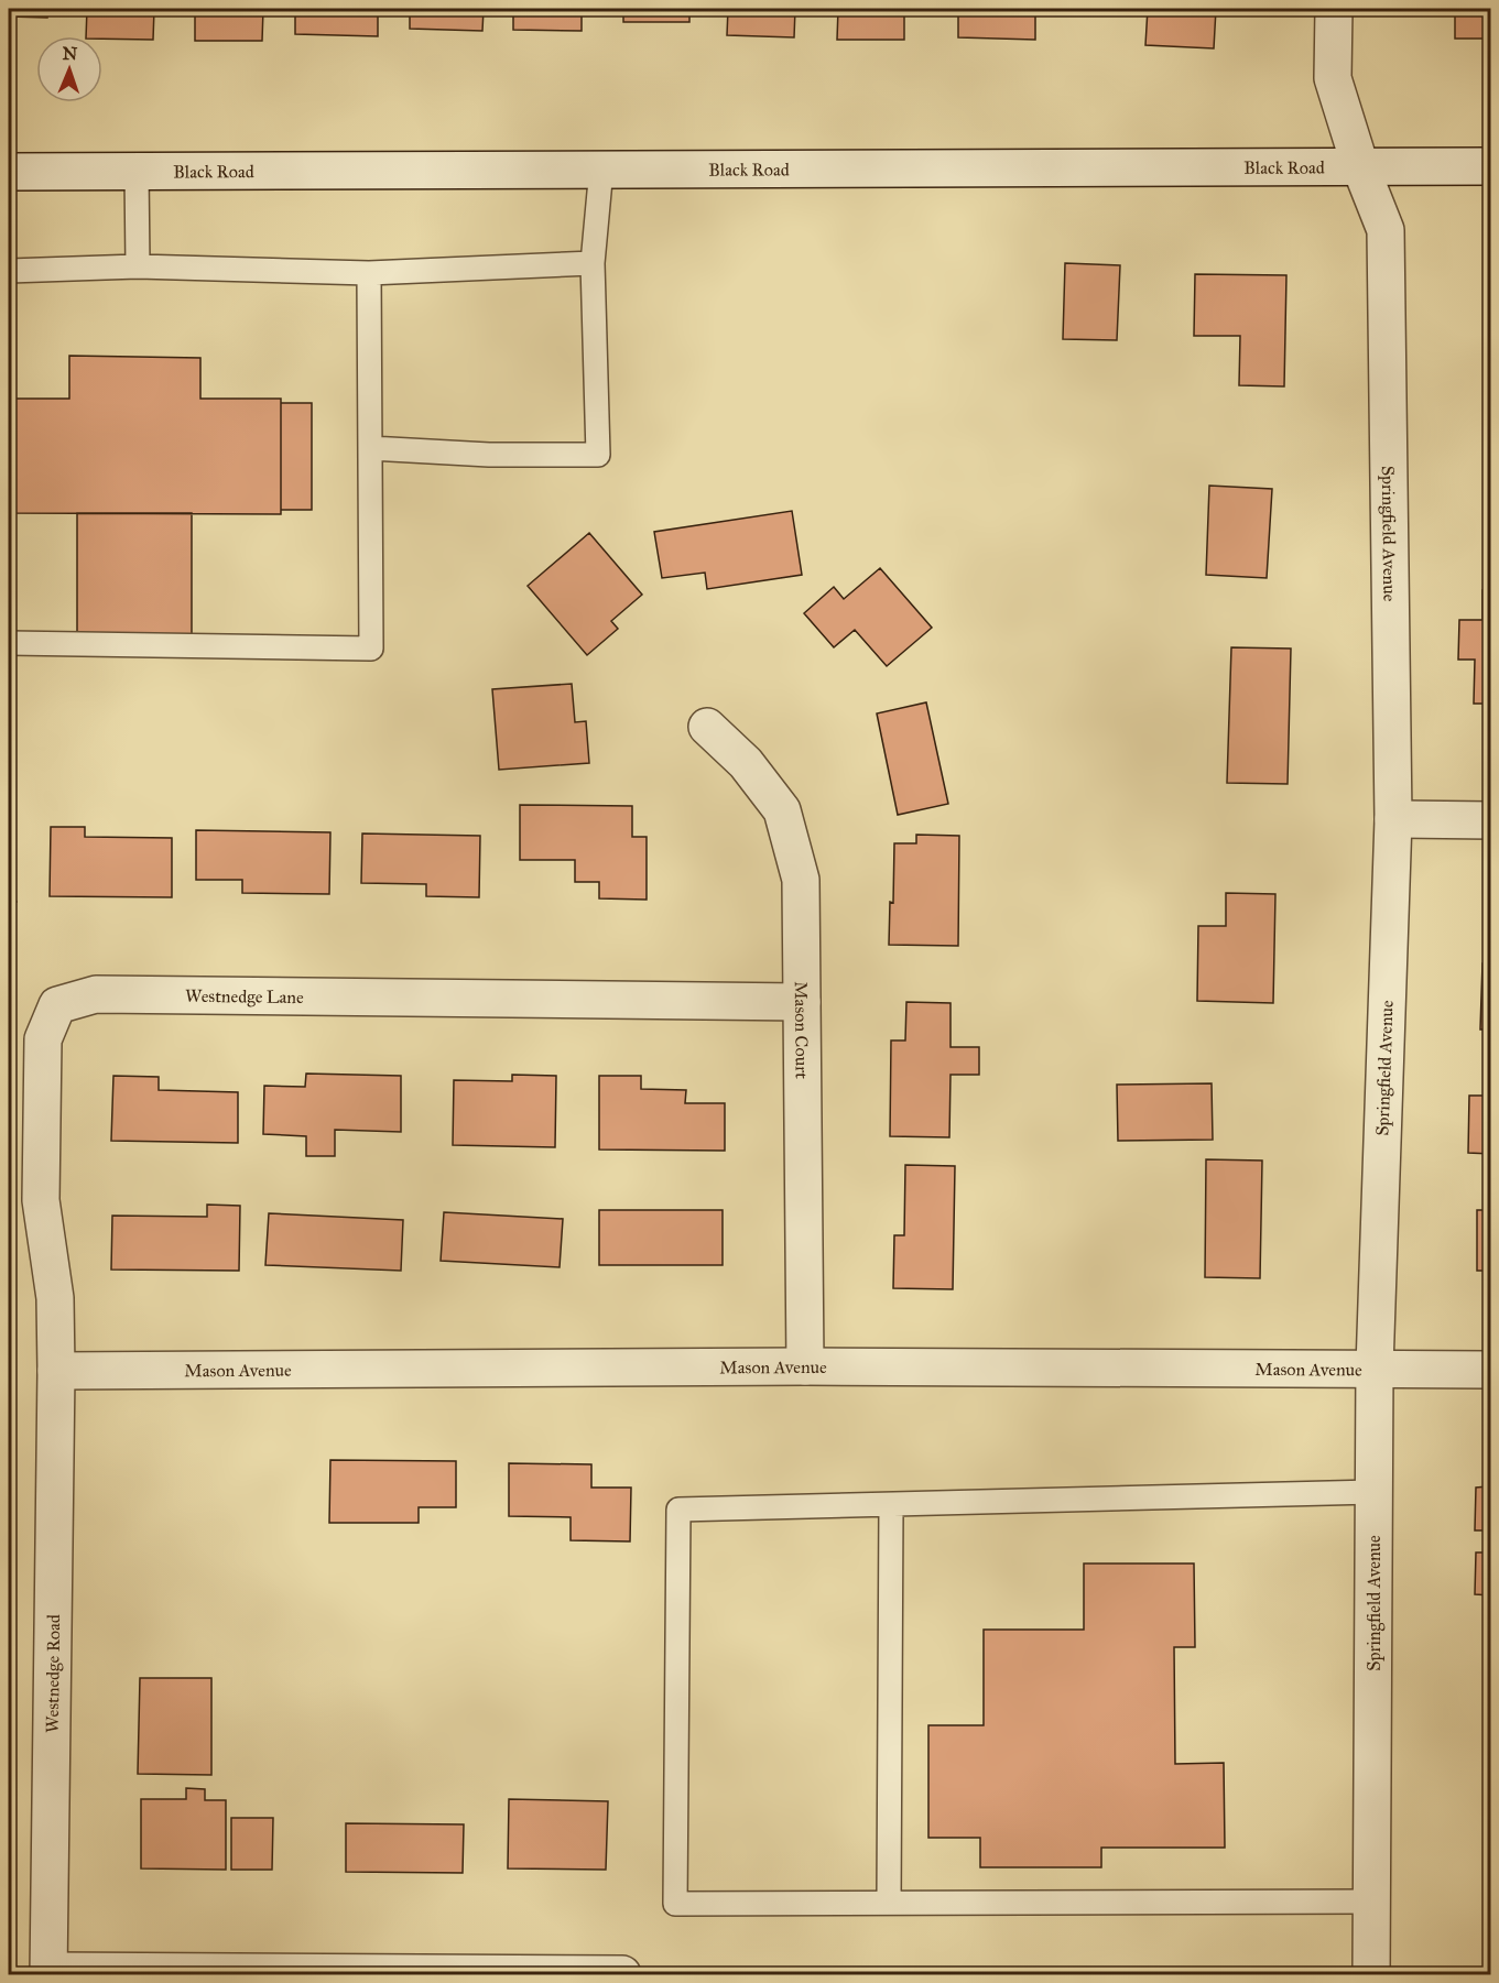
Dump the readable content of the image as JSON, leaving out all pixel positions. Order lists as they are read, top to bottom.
{
  "streets": {
    "street": [
      "Black Road",
      "Springfield Avenue",
      "Westnedge Lane",
      "Mason Court",
      "Mason Avenue",
      "Westnedge Road"
    ]
  },
  "crossings": [
    ["Black Road", "Springfield Avenue"],
    ["Springfield Avenue", "Mason Avenue"],
    ["Westnedge Lane", "Mason Court"],
    ["Westnedge Lane", "Mason Avenue"],
    ["Westnedge Lane", "Westnedge Road"],
    ["Mason Court", "Mason Avenue"],
    ["Mason Avenue", "Westnedge Road"]
  ],
  "north": "top"
}
